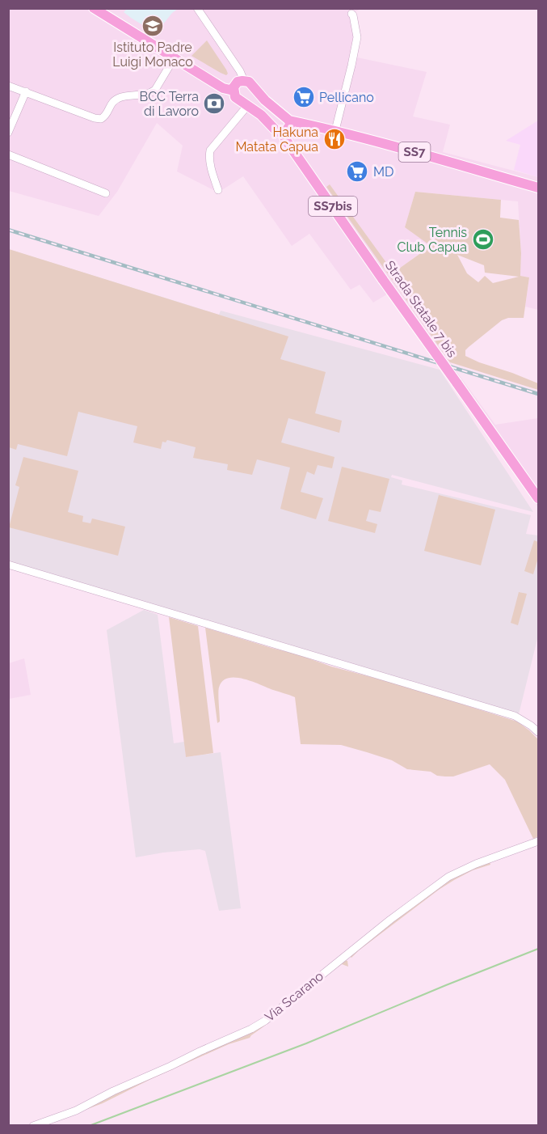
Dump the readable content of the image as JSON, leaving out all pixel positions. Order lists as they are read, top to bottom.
{
  "streets": {
    "main road": ["SS7", "SS7bis", "Strada Statale 7 bis"],
    "street": ["Via Scarano"]
  },
  "places": {
    "school or university": ["Istituto Padre Luigi Monaco"],
    "supermarket": ["Pellicano", "MD"],
    "bank": ["BCC Terra di Lavoro"],
    "restaurant": ["Hakuna Matata Capua"],
    "sports": ["Tennis Club Capua"]
  }
}
